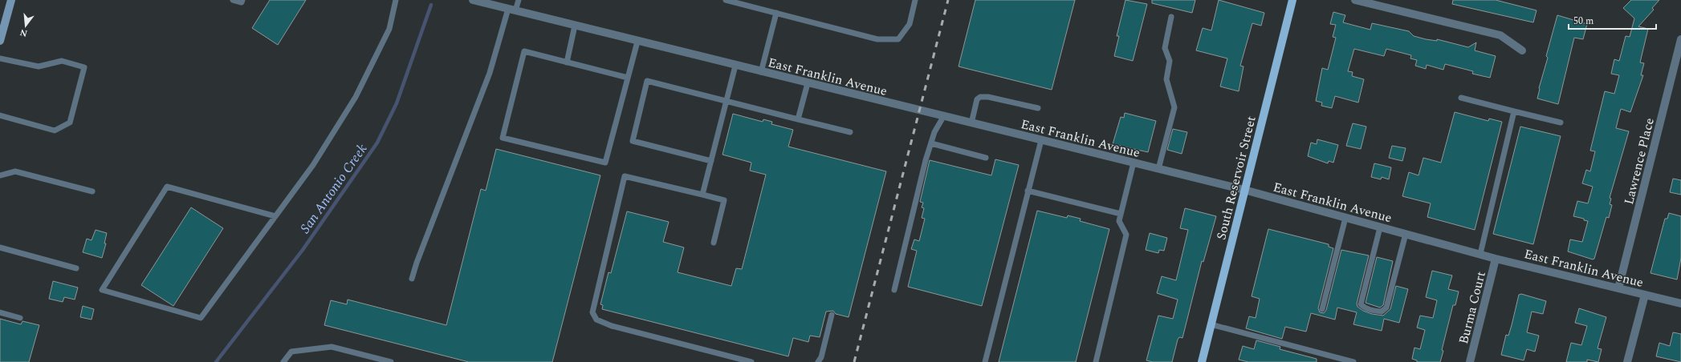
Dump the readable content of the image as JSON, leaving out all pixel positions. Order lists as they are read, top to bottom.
{
  "streets": {
    "main road": ["South Reservoir Street"],
    "street": ["East Franklin Avenue", "Lawrence Place", "Burma Court"]
  },
  "crossings": [
    ["East Franklin Avenue", "Lawrence Place"],
    ["East Franklin Avenue", "South Reservoir Street"],
    ["East Franklin Avenue", "Burma Court"]
  ],
  "water": ["San Antonio Creek"],
  "scale_bar": "50 m",
  "north": "bottom"
}
